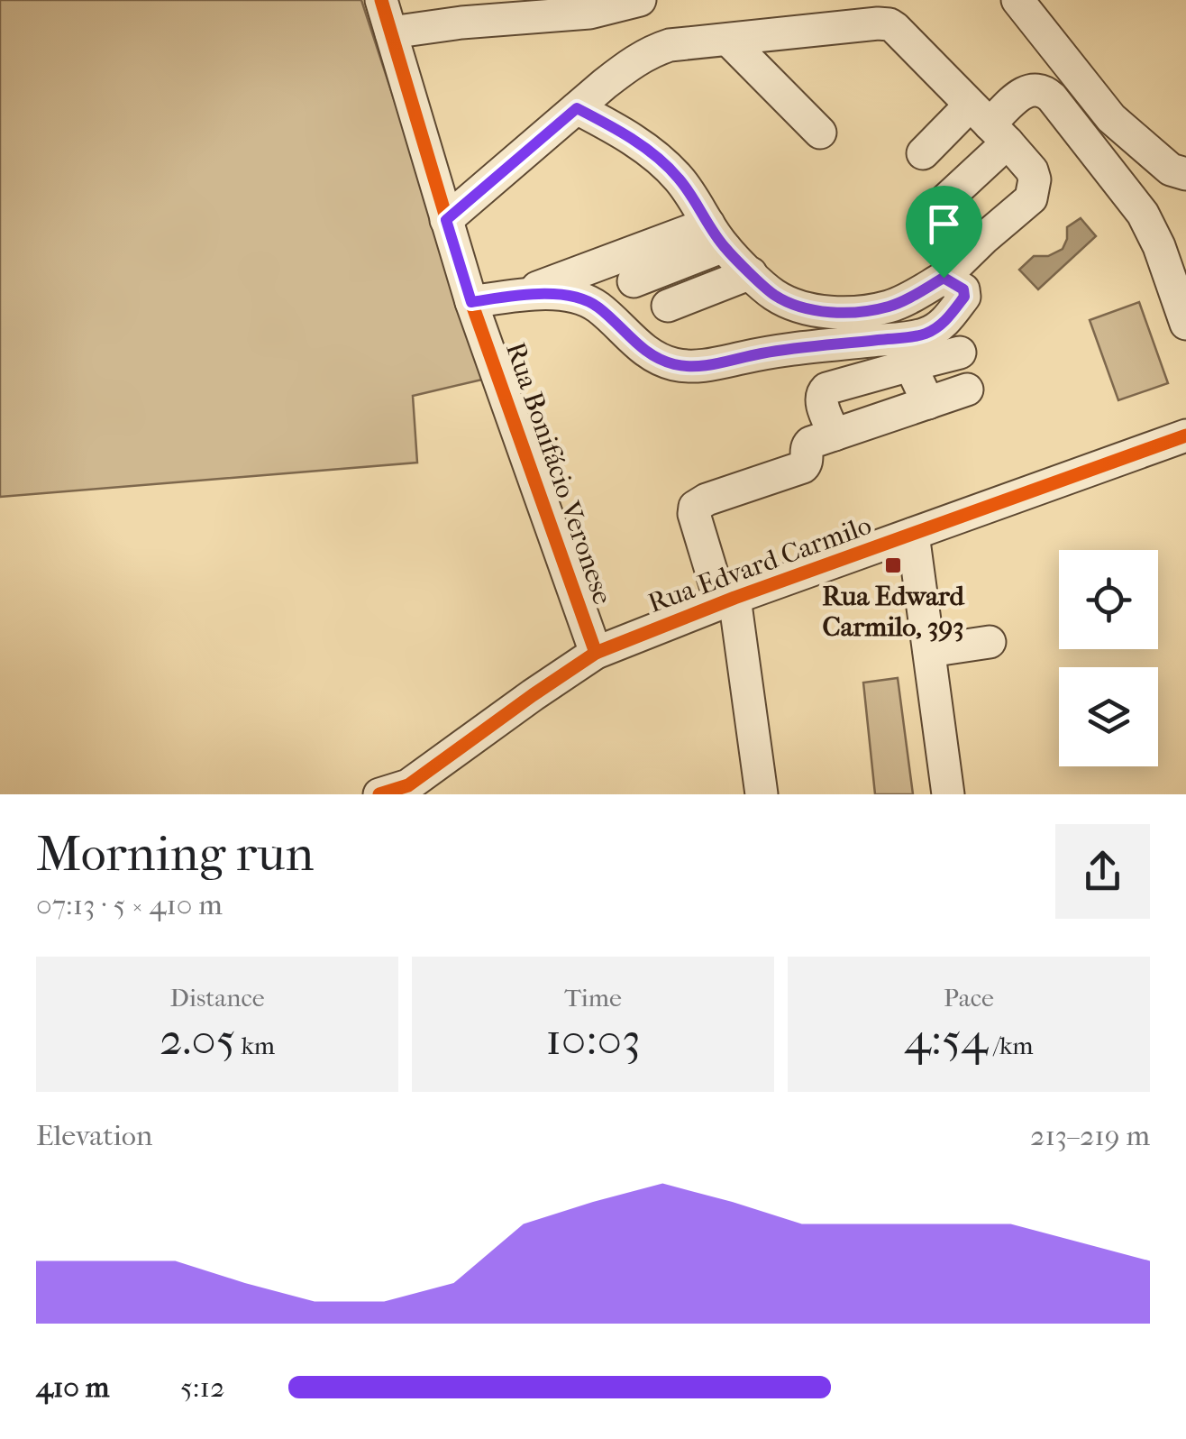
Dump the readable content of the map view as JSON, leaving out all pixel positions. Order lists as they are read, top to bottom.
{
  "streets": {
    "street": ["Rua Bonifácio Veronese", "Rua Edvard Carmilo"]
  },
  "crossings": [
    ["Rua Bonifácio Veronese", "Rua Edvard Carmilo"]
  ],
  "places": {
    "transit": ["Rua Edward Carmilo, 393"]
  },
  "page": {
    "heading": ["Morning run", "07:13 · 5 × 410 m"],
    "stats": [
      ["Distance", "2.05 km"],
      ["Time", "10:03"],
      ["Pace", "4:54 /km"]
    ],
    "chart": ["Elevation", "213–219 m"],
    "list": [
      {
        "name": "410 m",
        "note": "5:12"
      }
    ]
  }
}
